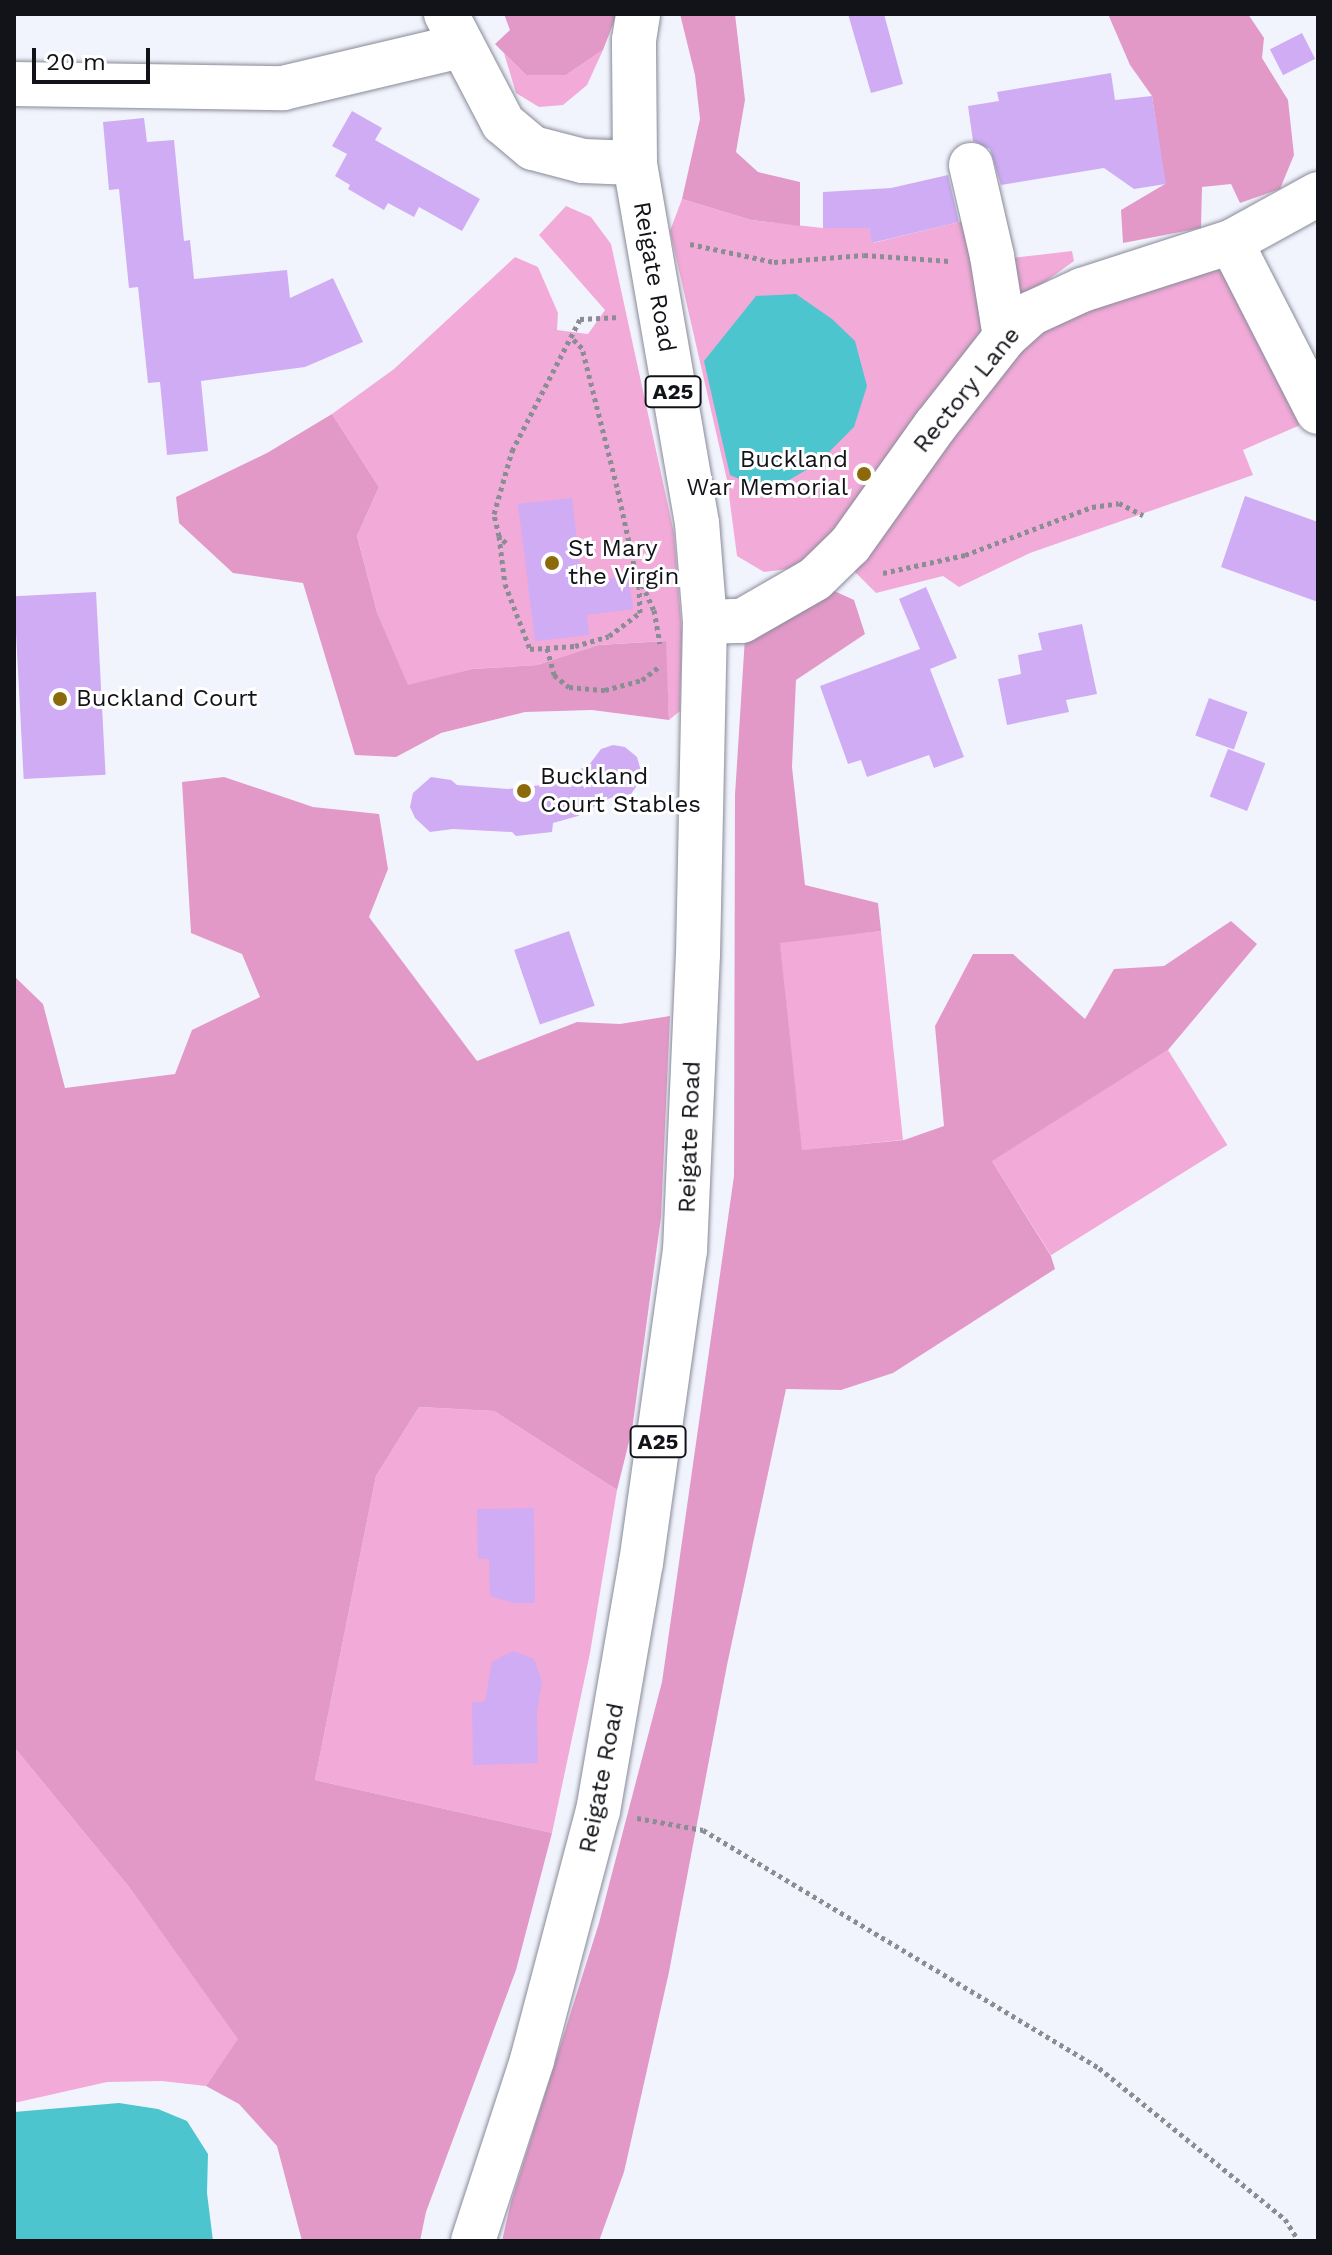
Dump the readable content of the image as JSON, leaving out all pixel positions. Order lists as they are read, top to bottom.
{
  "streets": {
    "main road": ["Reigate Road", "Rectory Lane", "A25"]
  },
  "crossings": [
    ["Reigate Road", "Rectory Lane"]
  ],
  "places": [
    "Buckland War Memorial",
    "St Mary the Virgin",
    "Buckland Court",
    "Buckland Court Stables"
  ],
  "scale_bar": "20 m"
}
